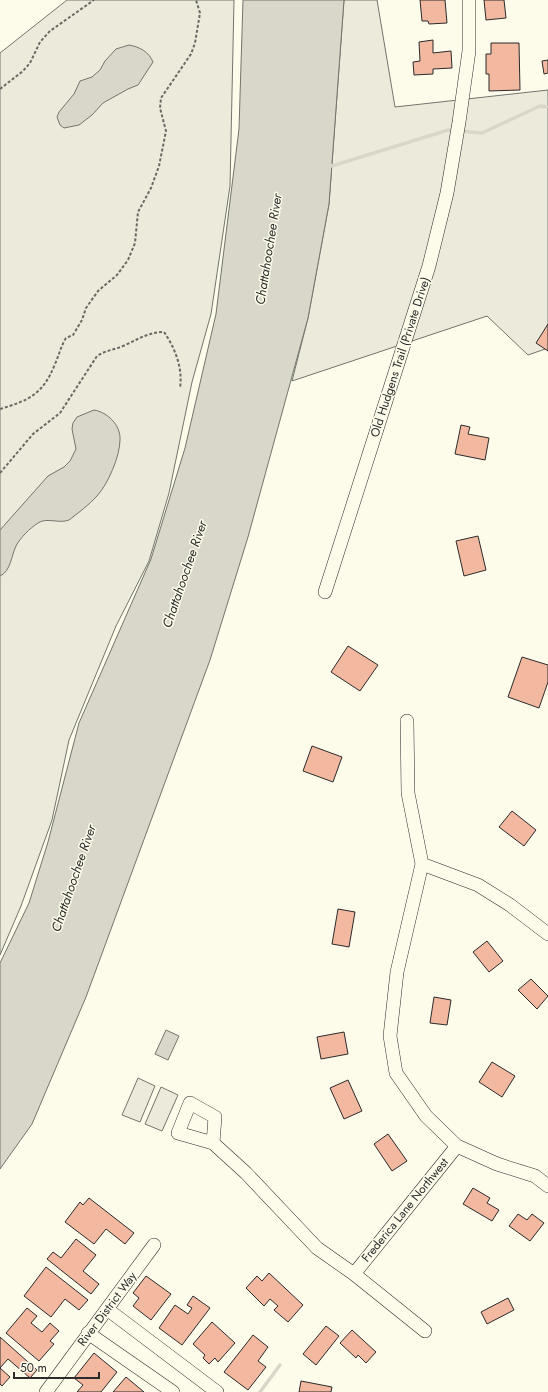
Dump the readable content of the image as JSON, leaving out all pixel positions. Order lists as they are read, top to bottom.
{
  "streets": {
    "street": ["Old Hudgens Trail (Private Drive)", "Frederica Lane Northwest", "River District Way"]
  },
  "water": ["Chattahoochee River"],
  "scale_bar": "50 m"
}
